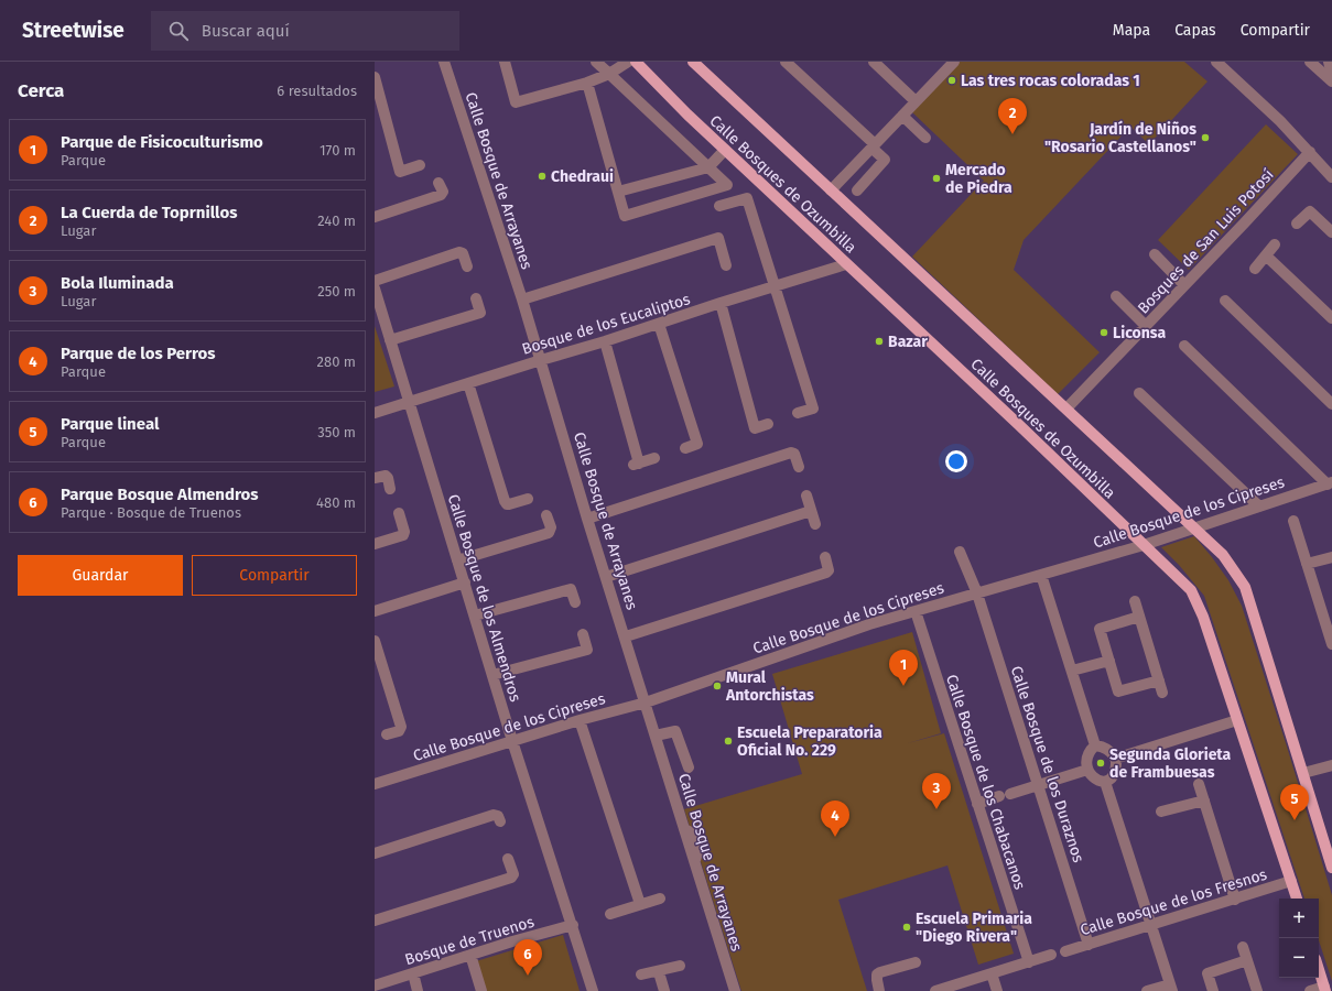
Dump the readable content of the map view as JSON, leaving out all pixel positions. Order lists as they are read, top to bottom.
{
  "streets": {
    "main road": ["Calle Bosques de Ozumbilla"],
    "street": [
      "Calle Bosque de Arrayanes",
      "Bosques de San Luis Potosí",
      "Bosque de los Eucaliptos",
      "Calle Bosque de los Cipreses",
      "Calle Bosque de los Almendros",
      "Calle Bosque de los Duraznos",
      "Calle Bosque de los Chabacanos",
      "Calle Bosque de los Fresnos",
      "Bosque de Truenos"
    ]
  },
  "crossings": [
    ["Calle Bosque de Arrayanes", "Bosque de los Eucaliptos"],
    ["Calle Bosque de Arrayanes", "Calle Bosque de los Cipreses"],
    ["Calle Bosques de Ozumbilla", "Bosques de San Luis Potosí"],
    ["Calle Bosques de Ozumbilla", "Bosque de los Eucaliptos"],
    ["Calle Bosques de Ozumbilla", "Calle Bosque de los Cipreses"],
    ["Calle Bosques de Ozumbilla", "Calle Bosque de los Fresnos"],
    ["Bosque de los Eucaliptos", "Calle Bosque de los Almendros"],
    ["Calle Bosque de los Cipreses", "Calle Bosque de los Almendros"],
    ["Calle Bosque de los Cipreses", "Calle Bosque de los Duraznos"],
    ["Calle Bosque de los Cipreses", "Calle Bosque de los Chabacanos"],
    ["Calle Bosque de los Almendros", "Bosque de Truenos"],
    ["Calle Bosque de los Duraznos", "Calle Bosque de los Fresnos"]
  ],
  "places": [
    "Las tres rocas coloradas 1",
    "Jardín de Niños \"Rosario Castellanos\"",
    "Chedraui",
    "Mercado de Piedra",
    "Liconsa",
    "Bazar",
    "Mural Antorchistas",
    "Escuela Preparatoria Oficial No. 229",
    "Segunda Glorieta de Frambuesas",
    "Escuela Primaria \"Diego Rivera\""
  ],
  "page": {
    "header": "Streetwise",
    "search": "Buscar aquí",
    "nav": ["Mapa", "Capas", "Compartir"],
    "heading": ["Cerca", "6 resultados"],
    "pins": [
      "2",
      "1",
      "3",
      "5",
      "4",
      "6"
    ],
    "list": [
      {
        "mark": "1",
        "name": "Parque de Fisicoculturismo",
        "note": "Parque",
        "value": "170 m"
      },
      {
        "mark": "2",
        "name": "La Cuerda de Toprnillos",
        "note": "Lugar",
        "value": "240 m"
      },
      {
        "mark": "3",
        "name": "Bola Iluminada",
        "note": "Lugar",
        "value": "250 m"
      },
      {
        "mark": "4",
        "name": "Parque de los Perros",
        "note": "Parque",
        "value": "280 m"
      },
      {
        "mark": "5",
        "name": "Parque lineal",
        "note": "Parque",
        "value": "350 m"
      },
      {
        "mark": "6",
        "name": "Parque Bosque Almendros",
        "note": "Parque · Bosque de Truenos",
        "value": "480 m"
      }
    ],
    "buttons": ["Guardar", "Compartir"],
    "map_buttons": ["+", "−"]
  }
}
